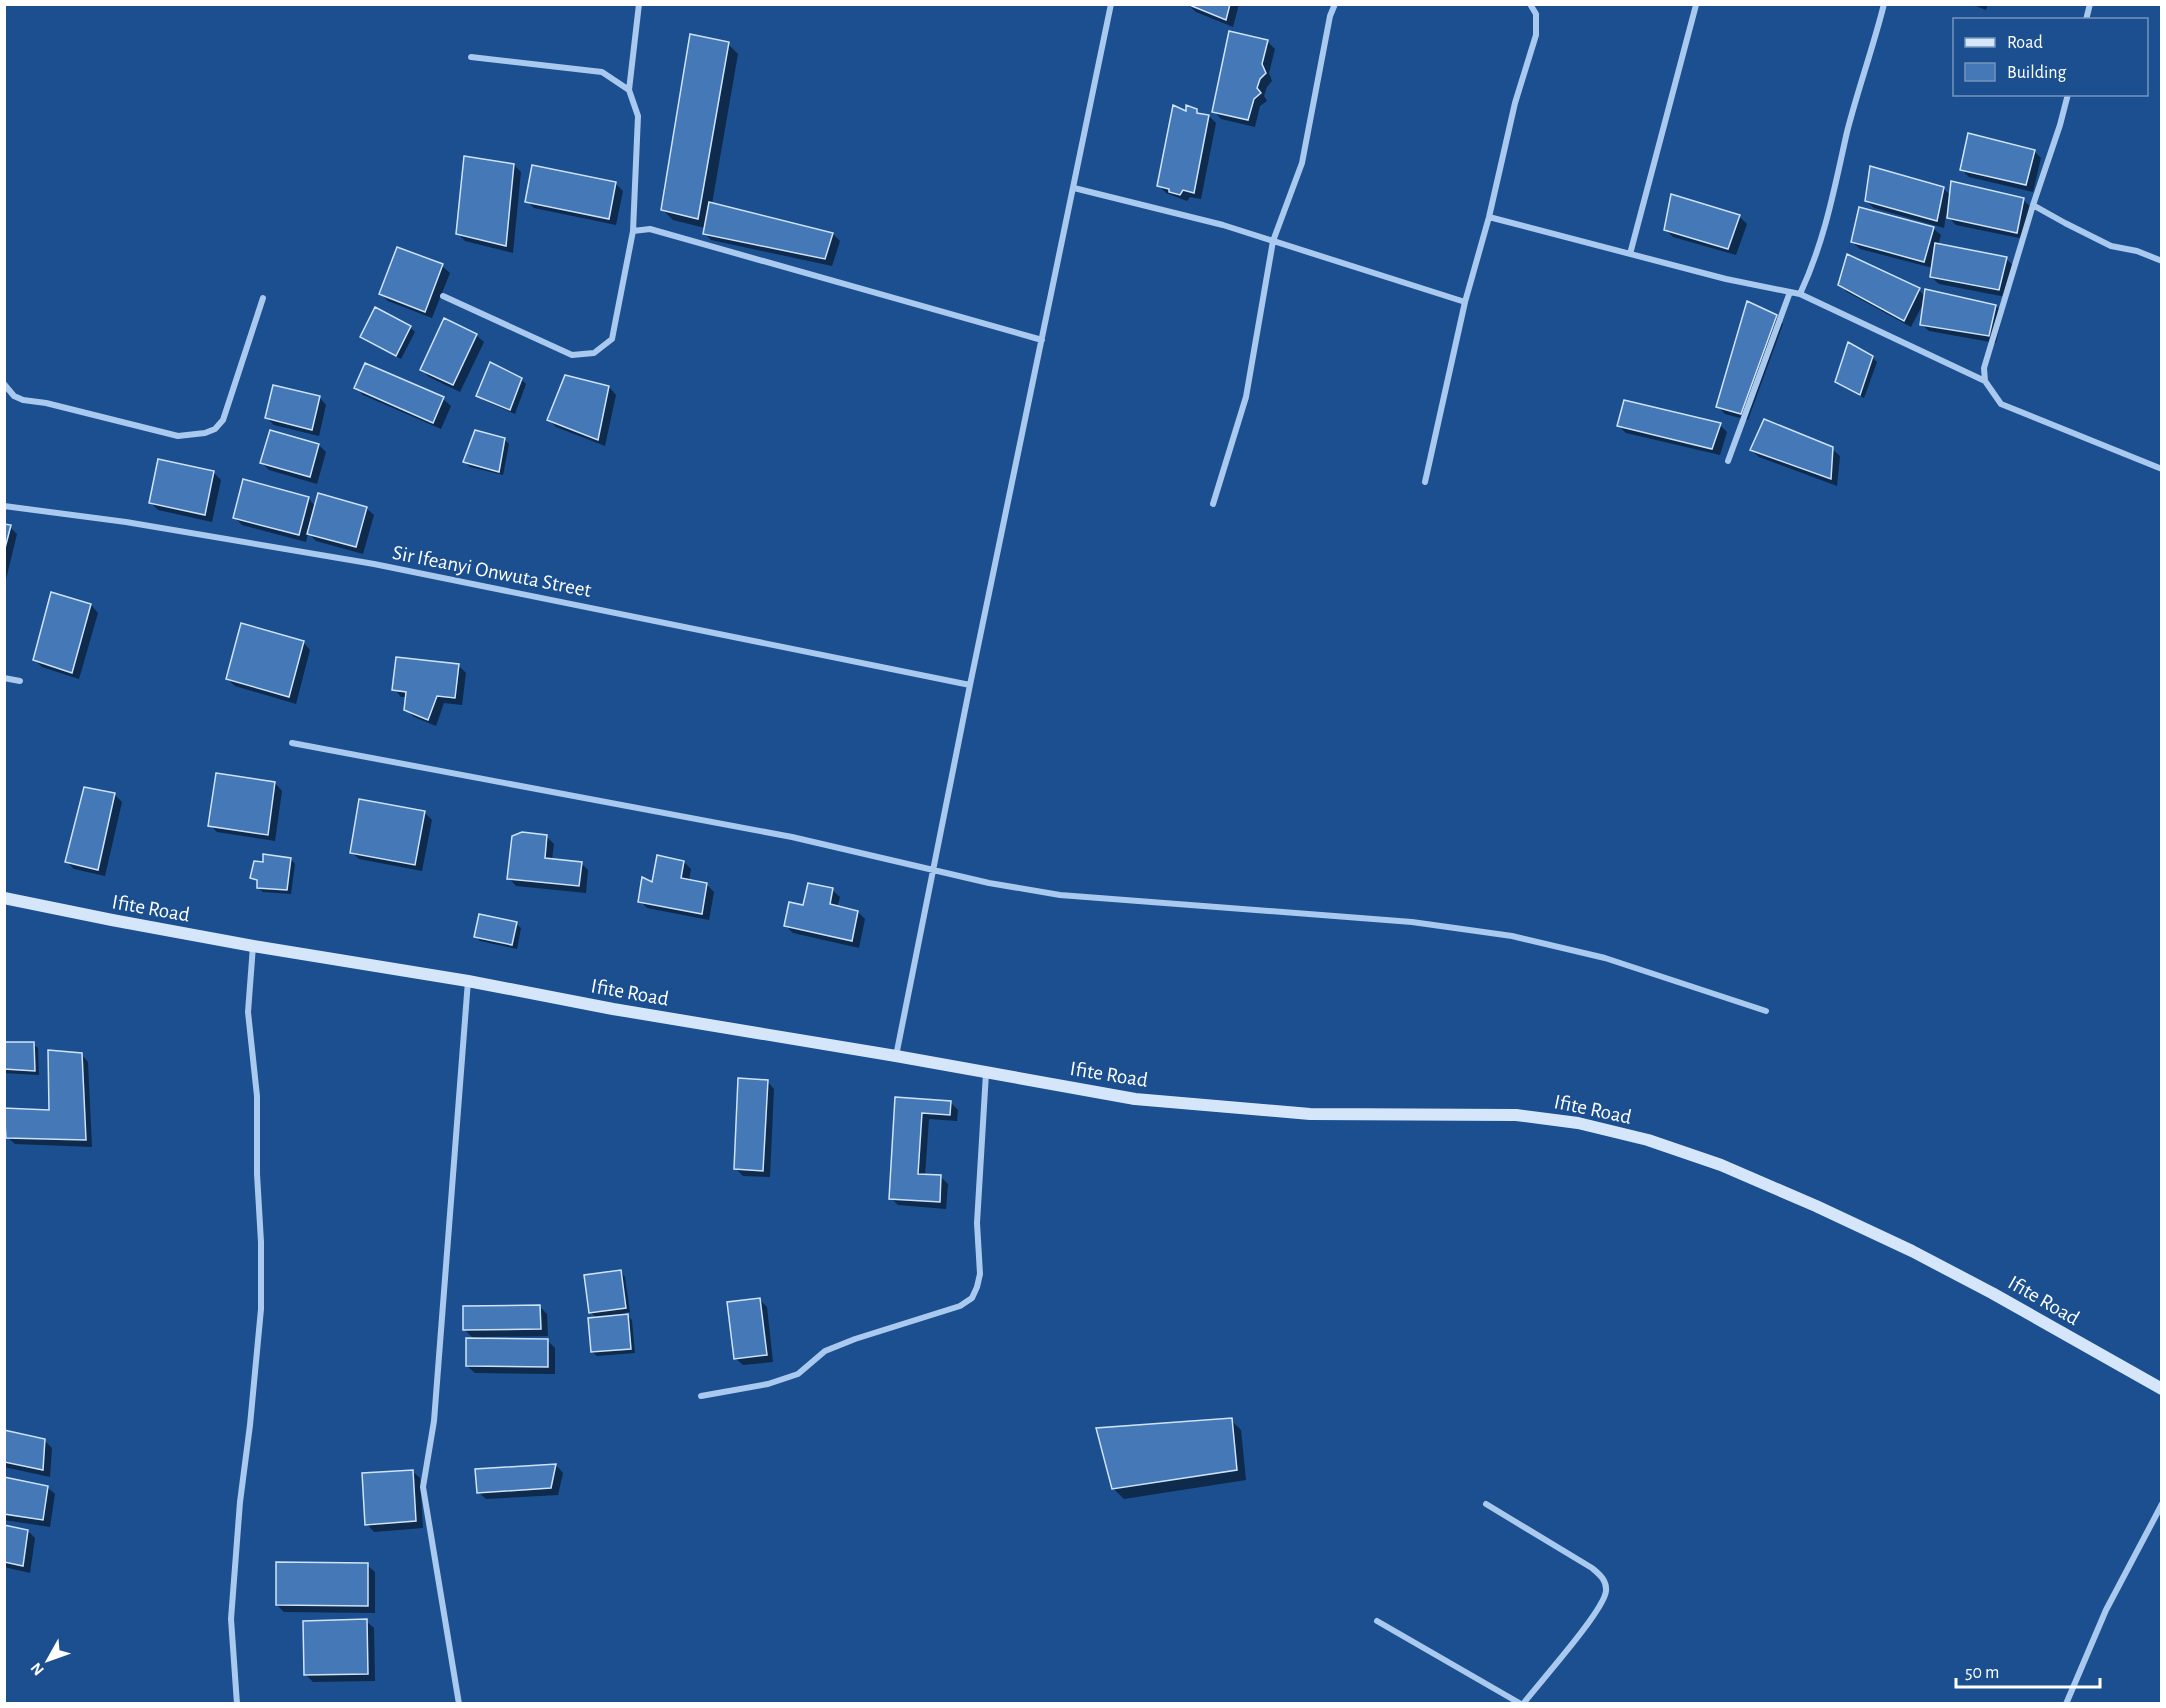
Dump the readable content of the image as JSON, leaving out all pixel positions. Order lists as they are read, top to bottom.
{
  "streets": {
    "street": ["Sir Ifeanyi Onwuta Street", "Ifite Road"]
  },
  "legend": ["Road", "Building"],
  "scale_bar": "50 m",
  "north": "bottom left"
}
